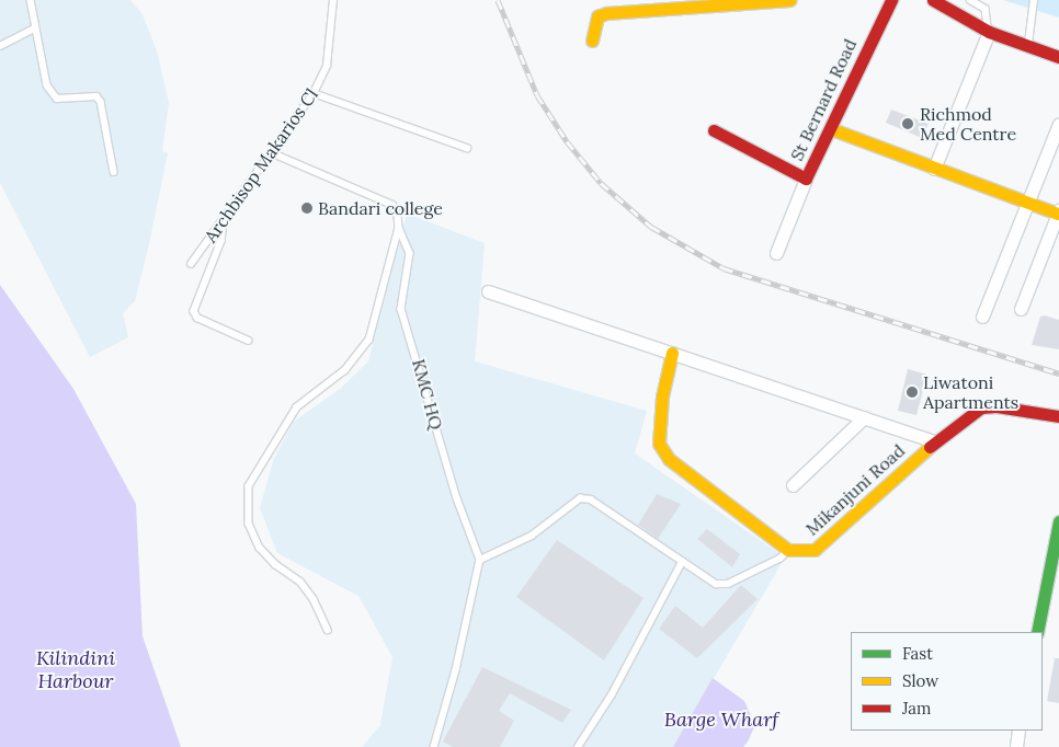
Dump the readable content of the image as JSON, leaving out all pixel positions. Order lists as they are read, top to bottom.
{
  "streets": {
    "street": ["St Bernard Road", "Mikanjuni Road"],
    "lane": ["Archbisop Makarios Cl", "KMC HQ"]
  },
  "crossings": [
    ["Archbisop Makarios Cl", "KMC HQ"]
  ],
  "water": ["Kilindini Harbour", "Barge Wharf"],
  "places": ["Richmod Med Centre", "Bandari college", "Liwatoni Apartments"],
  "legend": ["Fast", "Slow", "Jam"]
}
